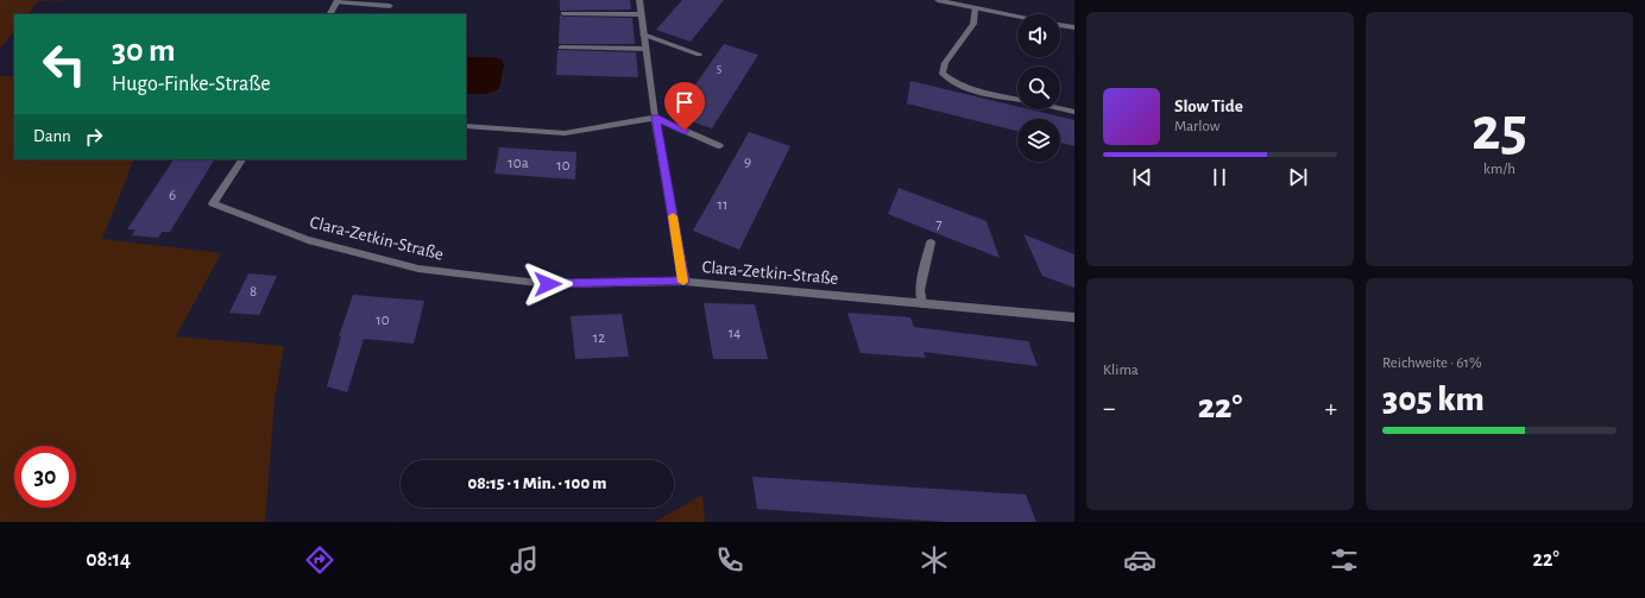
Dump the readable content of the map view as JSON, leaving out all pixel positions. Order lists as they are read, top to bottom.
{
  "streets": {
    "street": ["Clara-Zetkin-Straße"]
  },
  "house_numbers": [
    "5",
    "9",
    "10a",
    "10",
    "6",
    "11",
    "7",
    "8",
    "10",
    "14",
    "12"
  ],
  "page": {
    "tile": [
      ["25", "km/h"],
      "Klima",
      ["Reichweite · 61%", "305 km"]
    ],
    "turn": ["30 m", "Hugo-Finke-Straße"],
    "song": ["Slow Tide", "Marlow"],
    "then": "Dann",
    "heat": ["−", "22°", "+"],
    "limit": "30",
    "trip": "08:15 · 1 Min. · 100 m",
    "tabs": ["08:14", "22°"]
  }
}
